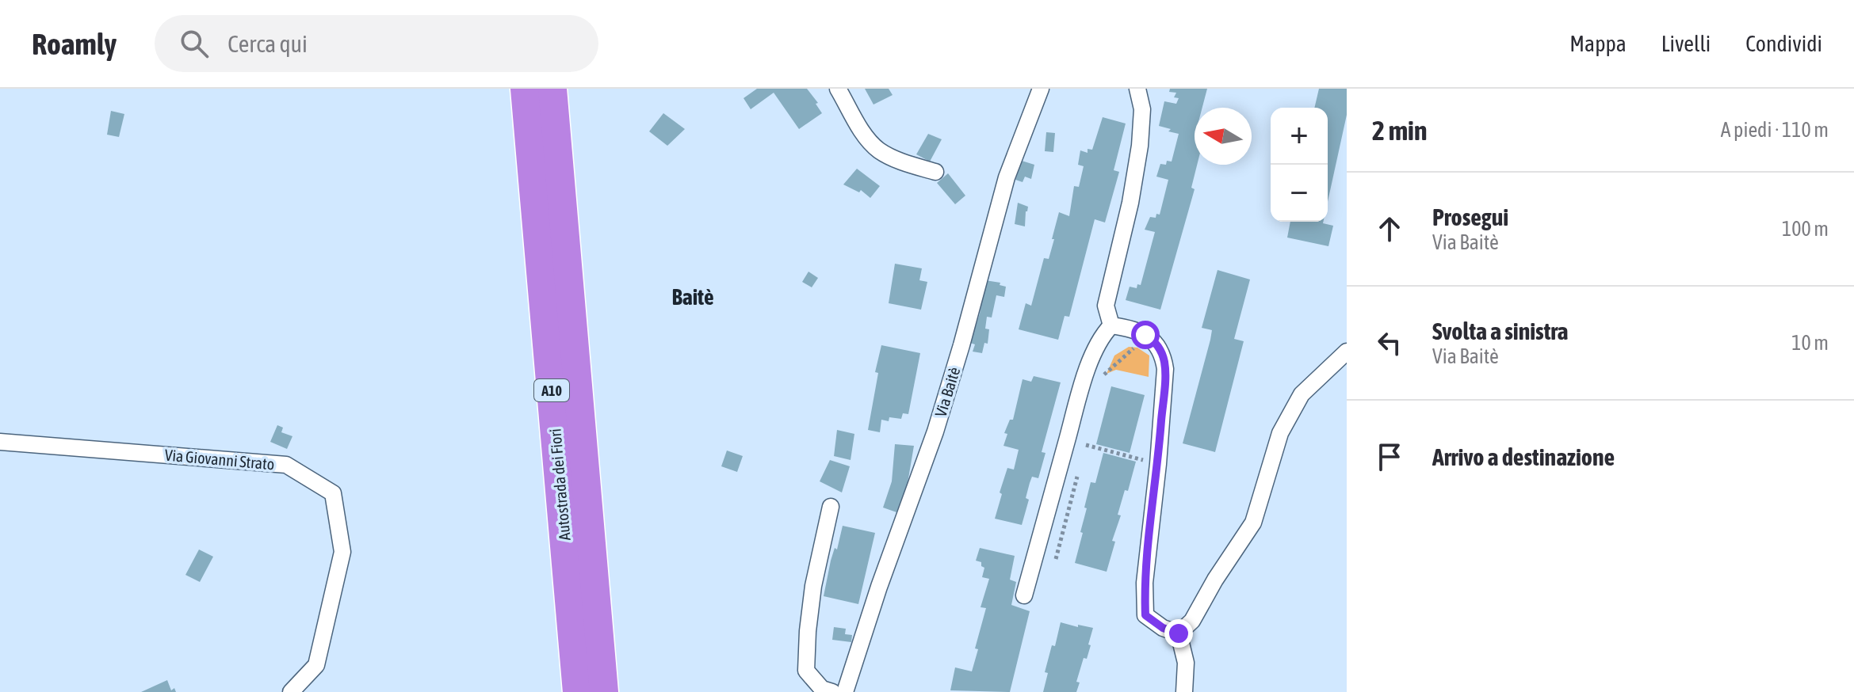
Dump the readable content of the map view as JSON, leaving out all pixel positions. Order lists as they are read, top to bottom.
{
  "streets": {
    "highway": ["A10", "Autostrada dei Fiori"],
    "street": ["Via Baitè", "Via Giovanni Strato"]
  },
  "districts": ["Baitè"],
  "north": "left",
  "page": {
    "header": "Roamly",
    "search": "Cerca qui",
    "nav": ["Mappa", "Livelli", "Condividi"],
    "heading": ["2 min", "A piedi · 110 m"],
    "map_buttons": ["+", "−"],
    "list": [
      ["Prosegui", "Via Baitè", "100 m"],
      ["Svolta a sinistra", "Via Baitè", "10 m"],
      "Arrivo a destinazione"
    ]
  }
}
